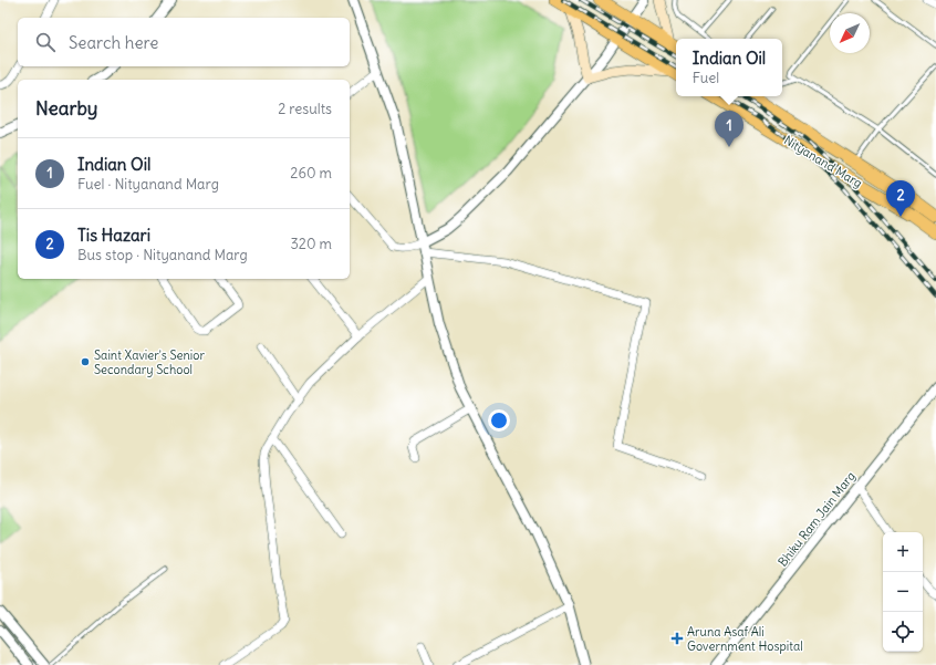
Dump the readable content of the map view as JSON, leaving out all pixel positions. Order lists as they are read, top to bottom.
{
  "streets": {
    "main road": ["Nityanand Marg"],
    "street": ["Bhiku Ram Jain Marg"]
  },
  "places": {
    "other": ["Saint Xavier's Senior Secondary School"],
    "health": ["Aruna Asaf Ali Government Hospital"]
  },
  "north": "bottom left",
  "page": {
    "search": "Search here",
    "popup": ["Indian Oil", "Fuel"],
    "heading": ["Nearby", "2 results"],
    "pins": ["1", "2"],
    "list": [
      {
        "mark": "1",
        "name": "Indian Oil",
        "note": "Fuel · Nityanand Marg",
        "value": "260 m"
      },
      {
        "mark": "2",
        "name": "Tis Hazari",
        "note": "Bus stop · Nityanand Marg",
        "value": "320 m"
      }
    ],
    "map_buttons": ["+", "−"]
  }
}
